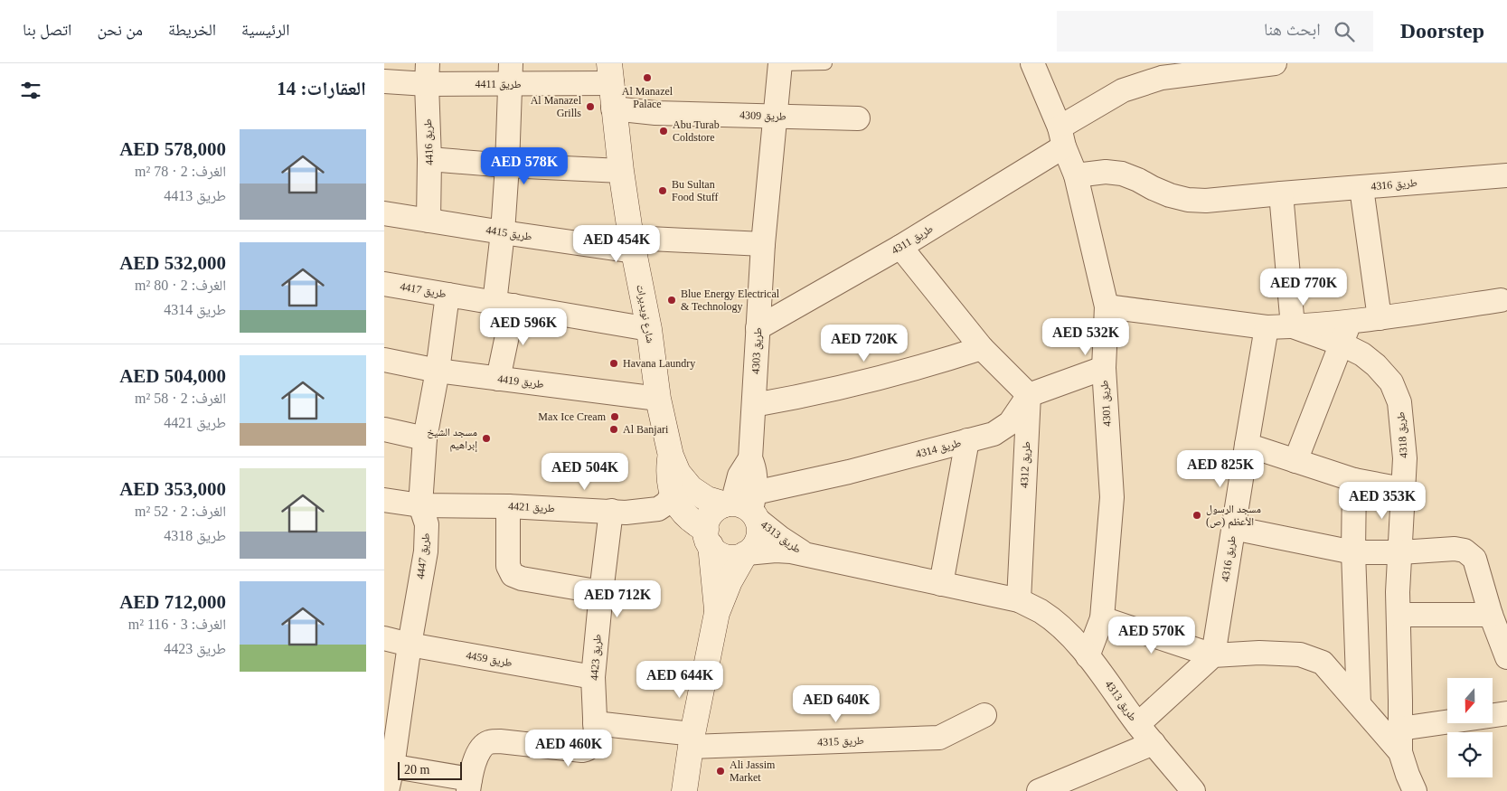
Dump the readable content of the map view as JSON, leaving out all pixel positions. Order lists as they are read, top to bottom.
{
  "streets": {
    "street": [
      "طريق 4411",
      "طريق 4309",
      "طريق 4416",
      "طريق 4316",
      "طريق 4415",
      "طريق 4311",
      "طريق 4417",
      "شارع نويديرات",
      "طريق 4303",
      "طريق 4419",
      "طريق 4301",
      "طريق 4318",
      "طريق 4314",
      "طريق 4312",
      "طريق 4421",
      "طريق 4313",
      "طريق 4447",
      "طريق 4423",
      "طريق 4459",
      "طريق 4315"
    ]
  },
  "crossings": [
    ["طريق 4411", "طريق 4416"],
    ["طريق 4411", "شارع نويديرات"],
    ["طريق 4309", "شارع نويديرات"],
    ["طريق 4309", "طريق 4303"],
    ["طريق 4416", "طريق 4415"],
    ["طريق 4316", "طريق 4301"],
    ["طريق 4316", "طريق 4318"],
    ["طريق 4415", "شارع نويديرات"],
    ["طريق 4311", "طريق 4303"],
    ["طريق 4311", "طريق 4301"],
    ["طريق 4417", "شارع نويديرات"],
    ["طريق 4417", "طريق 4447"],
    ["شارع نويديرات", "طريق 4303"],
    ["شارع نويديرات", "طريق 4419"],
    ["شارع نويديرات", "طريق 4314"],
    ["شارع نويديرات", "طريق 4421"],
    ["شارع نويديرات", "طريق 4313"],
    ["طريق 4303", "طريق 4314"],
    ["طريق 4303", "طريق 4313"],
    ["طريق 4419", "طريق 4447"],
    ["طريق 4301", "طريق 4318"],
    ["طريق 4301", "طريق 4313"],
    ["طريق 4314", "طريق 4312"],
    ["طريق 4314", "طريق 4313"],
    ["طريق 4312", "طريق 4313"],
    ["طريق 4421", "طريق 4447"],
    ["طريق 4421", "طريق 4423"],
    ["طريق 4447", "طريق 4459"],
    ["طريق 4423", "طريق 4459"],
    ["طريق 4423", "طريق 4315"]
  ],
  "places": [
    "Al Manazel Palace",
    "Al Manazel Grills",
    "Abu Turab Coldstore",
    "Bu Sultan Food Stuff",
    "Blue Energy Electrical & Technology",
    "Havana Laundry",
    "Max Ice Cream",
    "Al Banjari",
    "مسجد الشيخ إبراهيم",
    "مسجد الرسول الأعظم (ص)",
    "Ali Jassim Market"
  ],
  "scale_bar": "20 m",
  "north": "bottom",
  "page": {
    "header": "Doorstep",
    "search": "ابحث هنا",
    "nav": [
      "الرئيسية",
      "الخريطة",
      "من نحن",
      "اتصل بنا"
    ],
    "heading": "العقارات: 14",
    "list": [
      {
        "name": "AED 578,000",
        "note": "الغرف: 2 · 78 m² · طريق 4413"
      },
      {
        "name": "AED 532,000",
        "note": "الغرف: 2 · 80 m² · طريق 4314"
      },
      {
        "name": "AED 504,000",
        "note": "الغرف: 2 · 58 m² · طريق 4421"
      },
      {
        "name": "AED 353,000",
        "note": "الغرف: 2 · 52 m² · طريق 4318"
      },
      {
        "name": "AED 712,000",
        "note": "الغرف: 3 · 116 m² · طريق 4423"
      }
    ],
    "price": [
      "AED 578K",
      "AED 454K",
      "AED 770K",
      "AED 596K",
      "AED 532K",
      "AED 720K",
      "AED 825K",
      "AED 504K",
      "AED 353K",
      "AED 712K",
      "AED 570K",
      "AED 644K",
      "AED 640K",
      "AED 460K"
    ],
    "scale": "20 m"
  }
}
